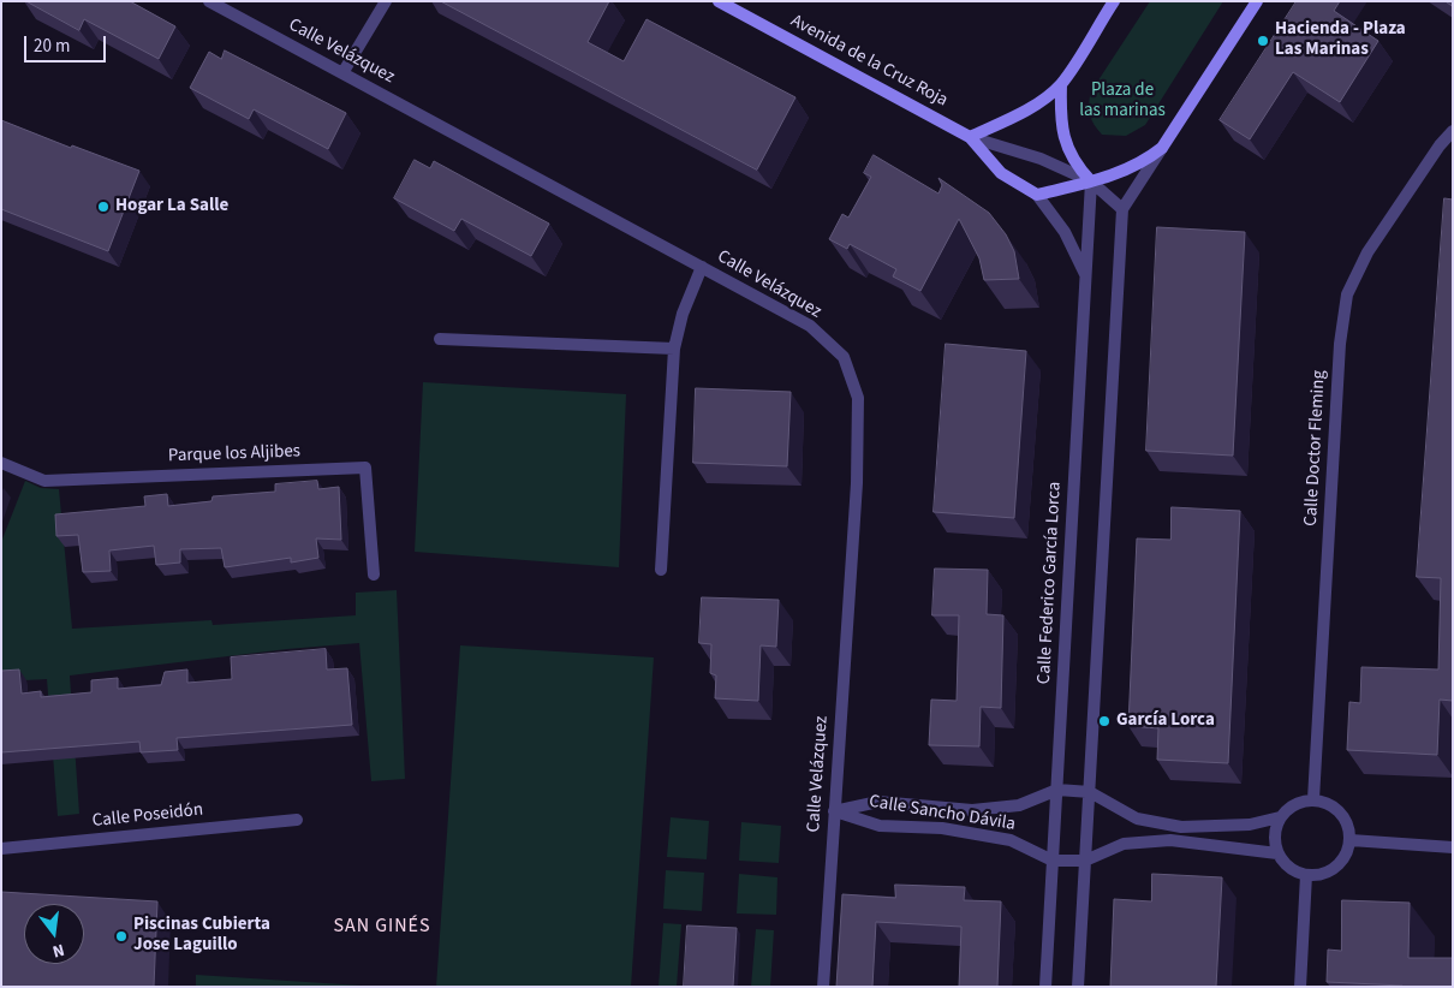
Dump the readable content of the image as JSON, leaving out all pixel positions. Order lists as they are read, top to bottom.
{
  "streets": {
    "main road": ["Avenida de la Cruz Roja"],
    "street": [
      "Calle Velázquez",
      "Calle Doctor Fleming",
      "Parque los Aljibes",
      "Calle Federico García Lorca",
      "Calle Sancho Dávila",
      "Calle Poseidón"
    ]
  },
  "crossings": [
    ["Calle Velázquez", "Calle Sancho Dávila"],
    ["Calle Federico García Lorca", "Calle Sancho Dávila"]
  ],
  "districts": ["SAN GINÉS"],
  "parks": ["Plaza de las marinas"],
  "places": [
    "Hacienda - Plaza Las Marinas",
    "Hogar La Salle",
    "García Lorca",
    "Piscinas Cubierta Jose Laguillo"
  ],
  "scale_bar": "20 m",
  "north": "bottom"
}
